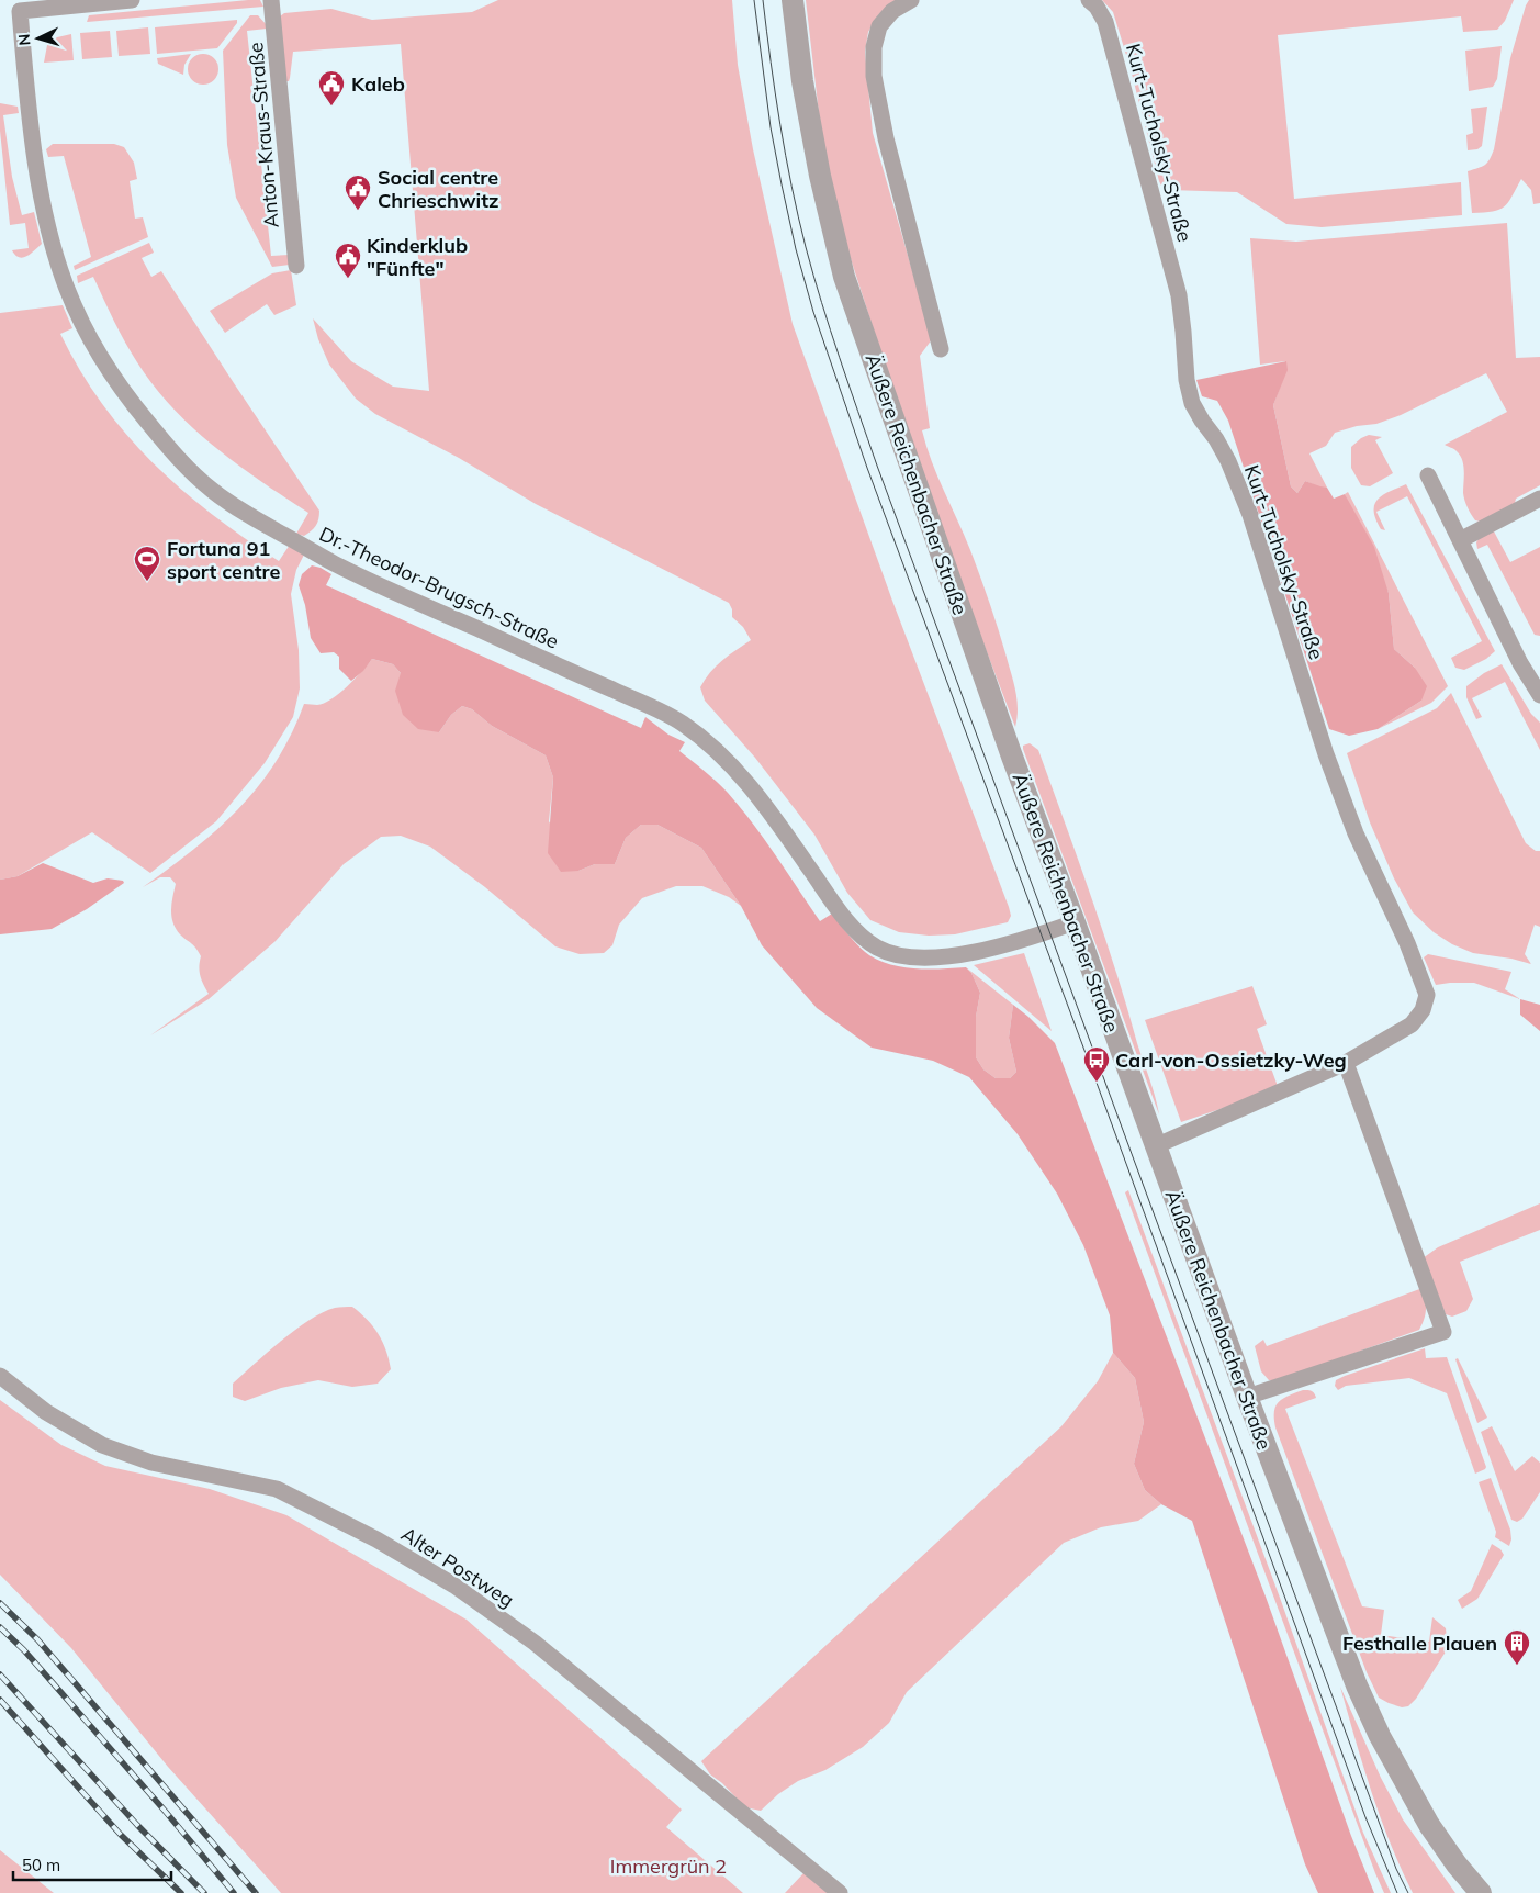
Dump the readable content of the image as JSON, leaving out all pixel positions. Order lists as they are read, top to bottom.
{
  "streets": {
    "street": [
      "Anton-Kraus-Straße",
      "Kurt-Tucholsky-Straße",
      "Äußere Reichenbacher Straße",
      "Dr.-Theodor-Brugsch-Straße",
      "Alter Postweg"
    ]
  },
  "crossings": [
    ["Äußere Reichenbacher Straße", "Dr.-Theodor-Brugsch-Straße"]
  ],
  "parks": ["Immergrün 2"],
  "places": {
    "public building": ["Kaleb", "Social centre Chrieschwitz", "Kinderklub \"Fünfte\""],
    "sports": ["Fortuna 91 sport centre"],
    "bus stop": ["Carl-von-Ossietzky-Weg"],
    "building": ["Festhalle Plauen"]
  },
  "scale_bar": "50 m",
  "north": "left"
}
